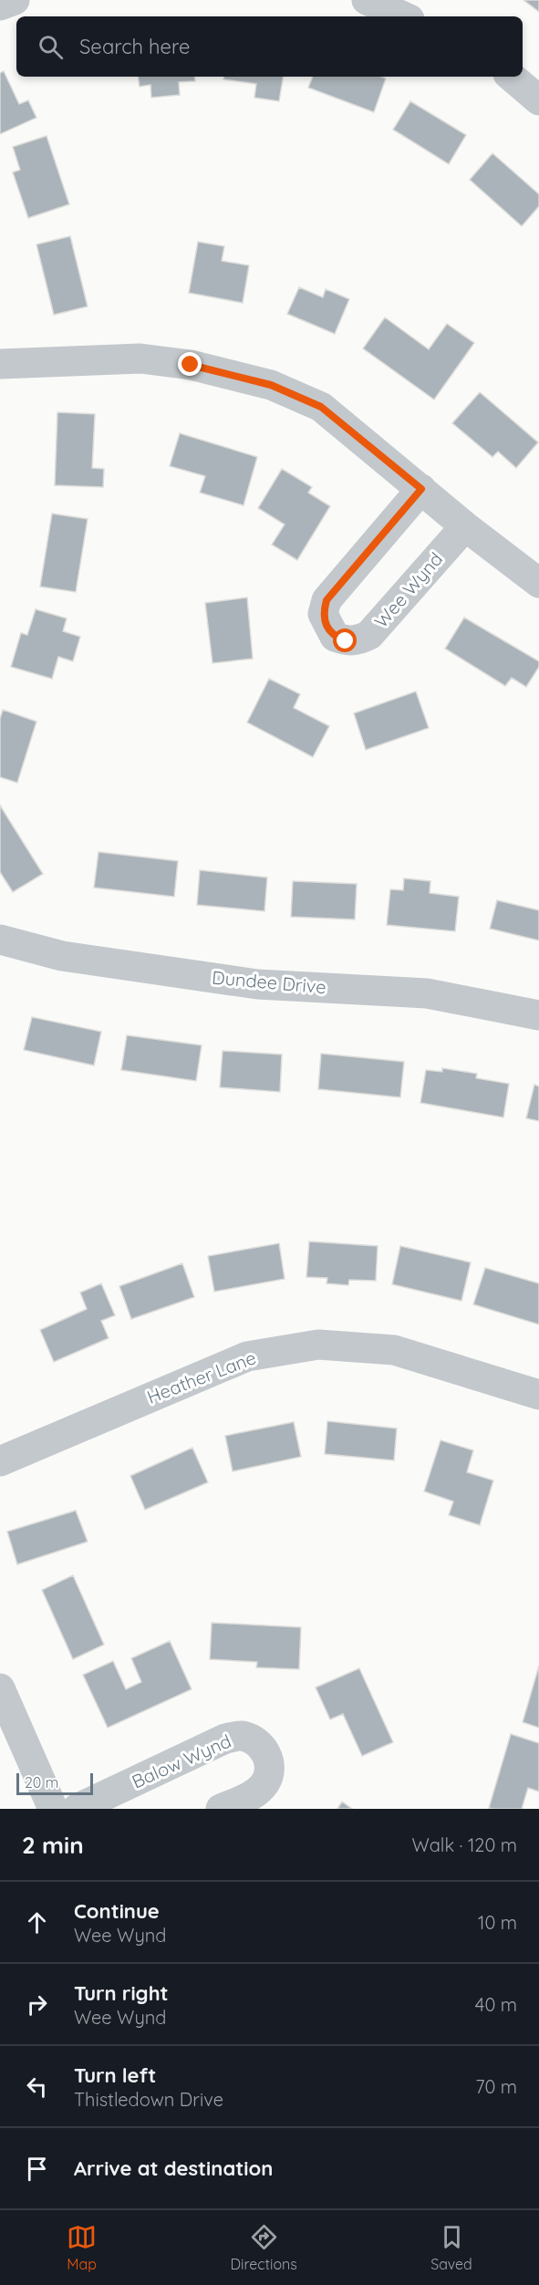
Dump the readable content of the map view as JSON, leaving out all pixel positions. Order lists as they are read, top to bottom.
{
  "streets": {
    "street": [
      "Wee Wynd",
      "Dundee Drive",
      "Heather Lane",
      "Balow Wynd"
    ]
  },
  "scale_bar": "20 m",
  "page": {
    "search": "Search here",
    "scale": "20 m",
    "heading": ["2 min", "Walk · 120 m"],
    "list": [
      ["Continue", "Wee Wynd", "10 m"],
      ["Turn right", "Wee Wynd", "40 m"],
      ["Turn left", "Thistledown Drive", "70 m"],
      "Arrive at destination"
    ],
    "nav": ["Map", "Directions", "Saved"]
  }
}
